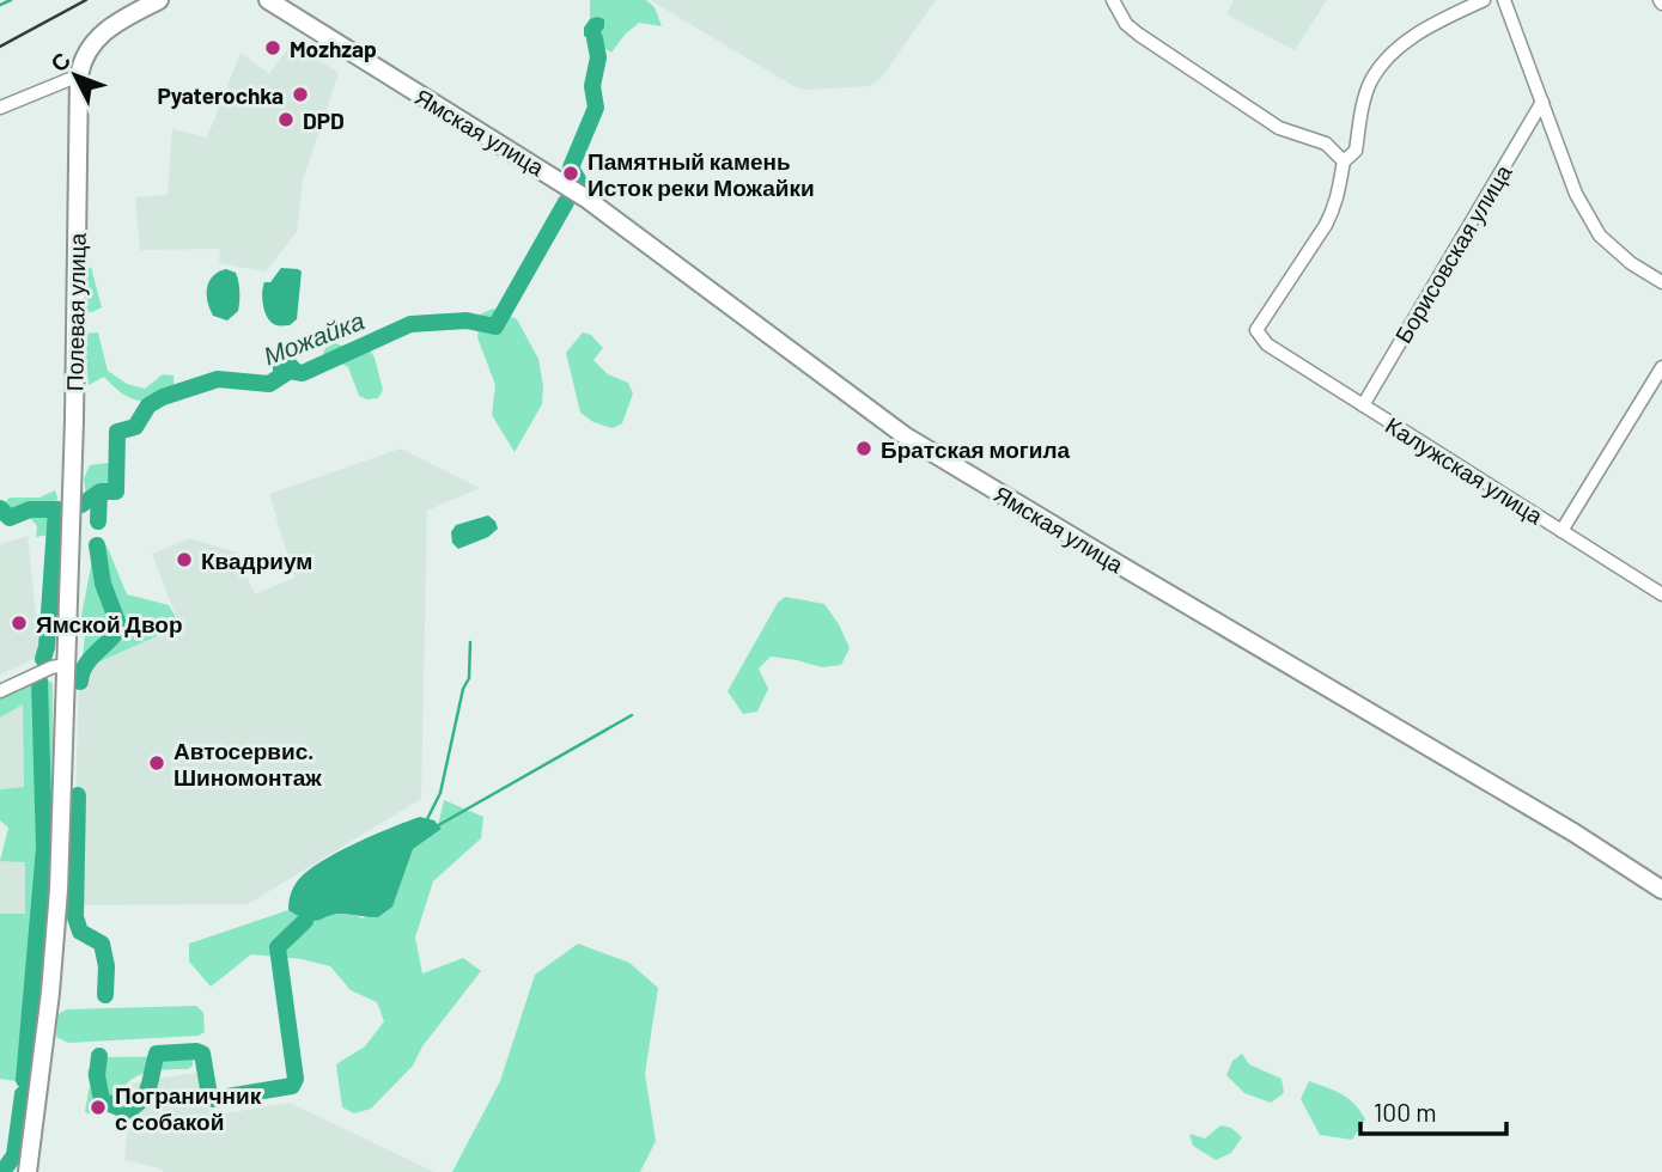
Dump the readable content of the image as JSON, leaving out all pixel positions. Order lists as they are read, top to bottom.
{
  "streets": {
    "main road": ["Ямская улица", "Полевая улица"],
    "street": ["Борисовская улица", "Калужская улица"]
  },
  "crossings": [
    ["Борисовская улица", "Калужская улица"]
  ],
  "water": ["Можайка"],
  "places": [
    "Mozhzap",
    "Pyaterochka",
    "DPD",
    "Памятный камень Исток реки Можайки",
    "Братская могила",
    "Квадриум",
    "Ямской Двор",
    "Автосервис. Шиномонтаж",
    "Пограничник с собакой"
  ],
  "scale_bar": "100 m",
  "north": "top left"
}
